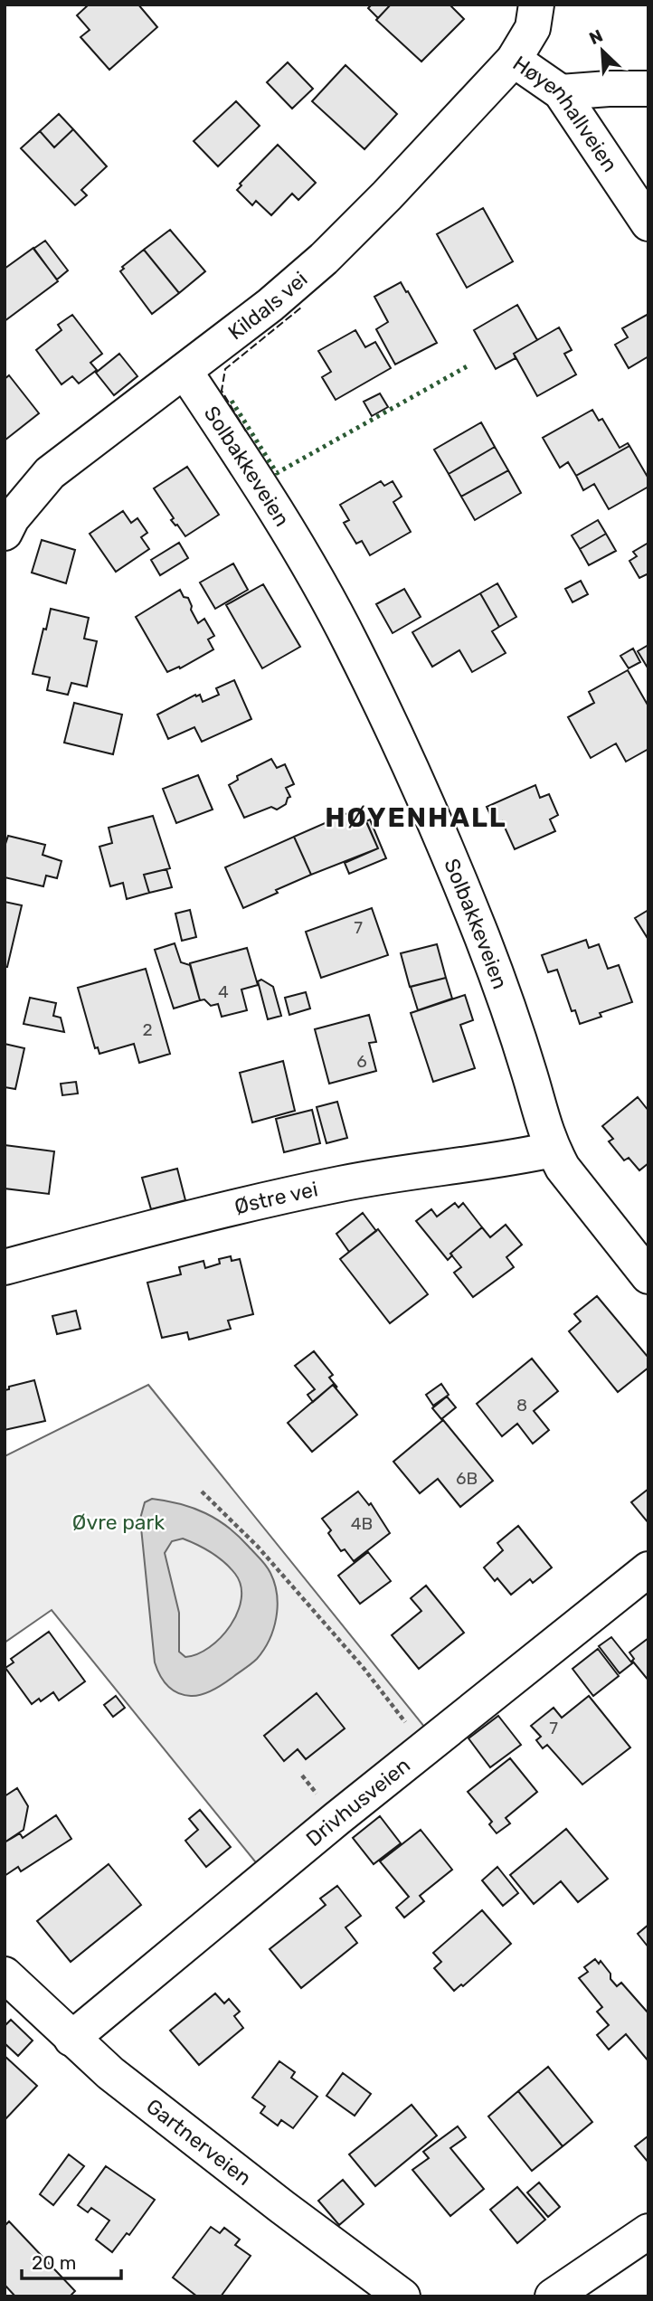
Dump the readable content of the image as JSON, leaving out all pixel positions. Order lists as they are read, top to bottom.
{
  "streets": {
    "street": [
      "Høyenhallveien",
      "Kildals vei",
      "Solbakkeveien",
      "Østre vei",
      "Drivhusveien",
      "Gartnerveien"
    ]
  },
  "crossings": [
    ["Høyenhallveien", "Kildals vei"],
    ["Kildals vei", "Solbakkeveien"],
    ["Solbakkeveien", "Østre vei"],
    ["Drivhusveien", "Gartnerveien"]
  ],
  "districts": ["HØYENHALL"],
  "parks": ["Øvre park"],
  "house_numbers": [
    "7",
    "4",
    "2",
    "6",
    "8",
    "6B",
    "4B",
    "7"
  ],
  "scale_bar": "20 m",
  "north": "top left"
}
